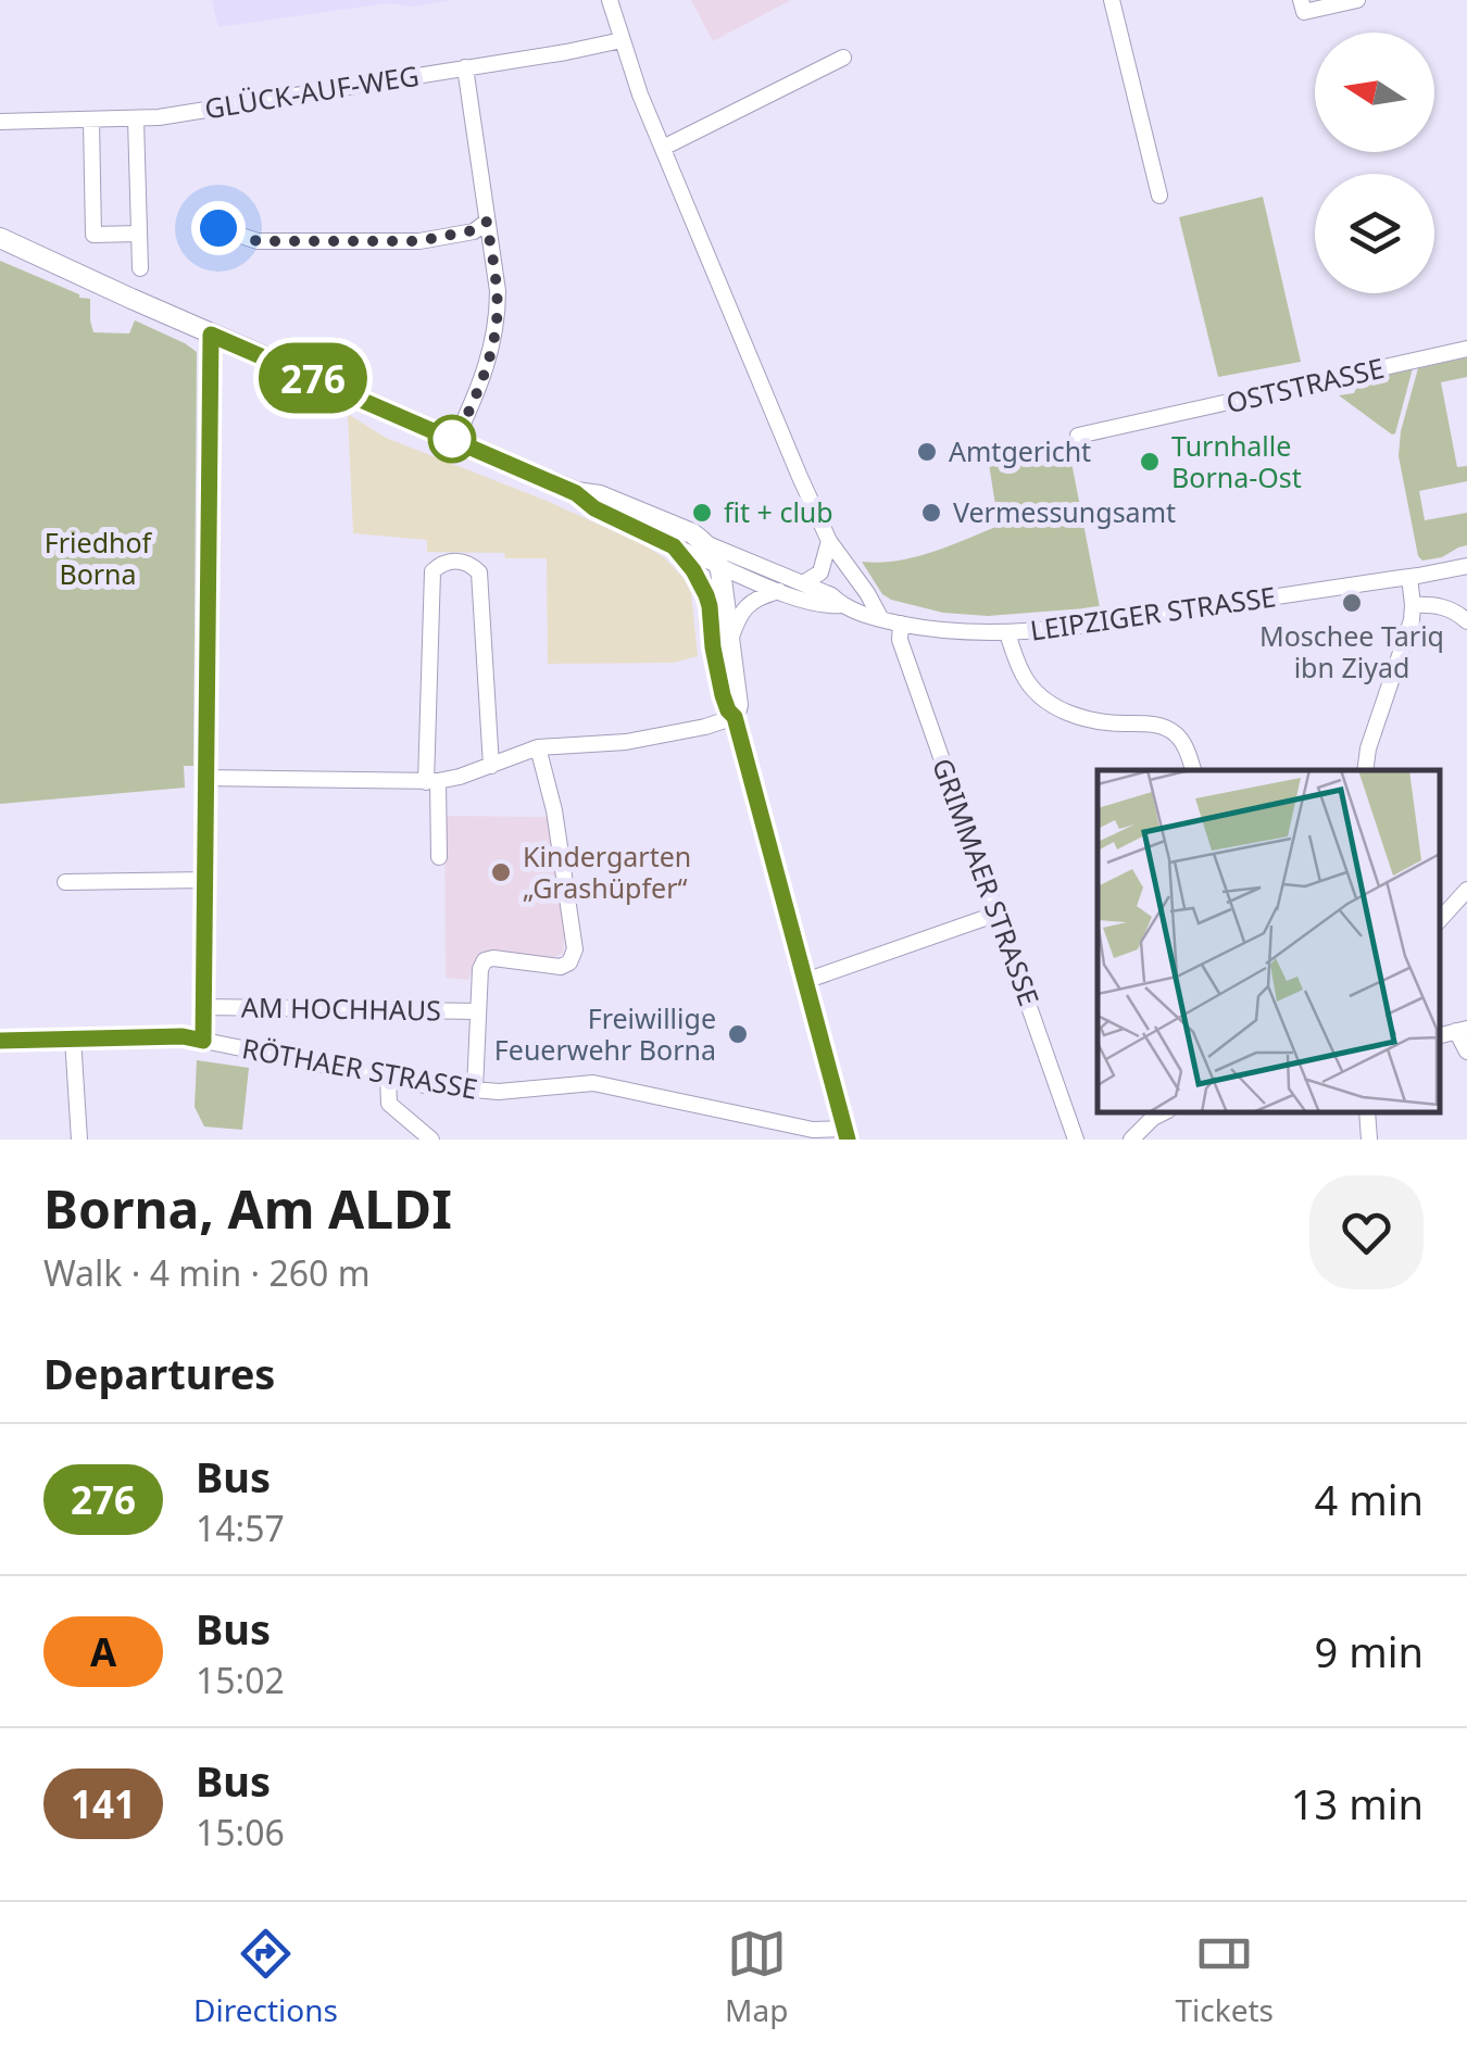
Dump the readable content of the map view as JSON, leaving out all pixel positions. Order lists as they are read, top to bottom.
{
  "streets": {
    "main road": ["LEIPZIGER STRASSE"],
    "street": [
      "GLÜCK-AUF-WEG",
      "OSTSTRASSE",
      "GRIMMAER STRASSE",
      "AM HOCHHAUS",
      "RÖTHAER STRASSE"
    ]
  },
  "crossings": [
    ["LEIPZIGER STRASSE", "GRIMMAER STRASSE"],
    ["AM HOCHHAUS", "RÖTHAER STRASSE"]
  ],
  "parks": ["Friedhof Borna"],
  "places": [
    "Amtgericht",
    "Turnhalle Borna-Ost",
    "fit + club",
    "Vermessungsamt",
    "Moschee Tariq ibn Ziyad",
    "Kindergarten „Grashüpfer“",
    "Freiwillige Feuerwehr Borna"
  ],
  "lines": ["bus line 276"],
  "north": "left",
  "page": {
    "on_map": "276",
    "heading": [
      ["Borna, Am ALDI", "Walk · 4 min · 260 m"],
      "Departures"
    ],
    "list": [
      {
        "mark": "276",
        "name": "Bus",
        "note": "14:57",
        "value": "4 min"
      },
      {
        "mark": "A",
        "name": "Bus",
        "note": "15:02",
        "value": "9 min"
      },
      {
        "mark": "141",
        "name": "Bus",
        "note": "15:06",
        "value": "13 min"
      }
    ],
    "tabs": ["Directions", "Map", "Tickets"]
  }
}
